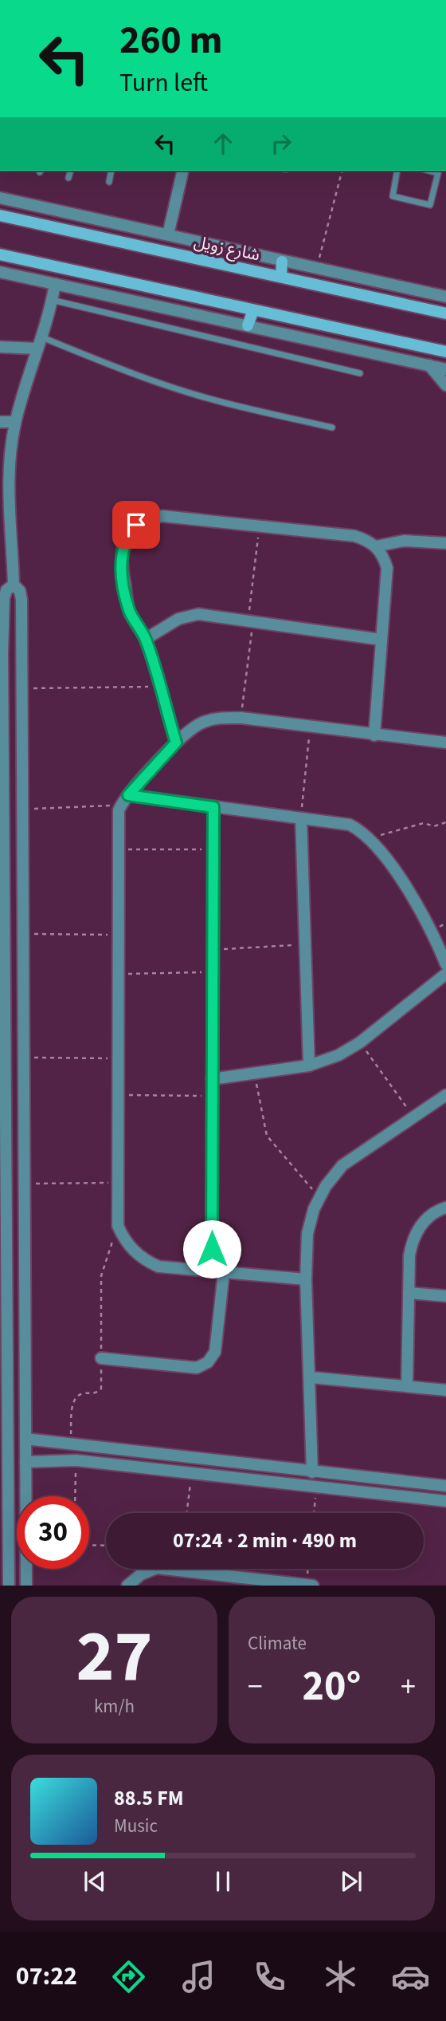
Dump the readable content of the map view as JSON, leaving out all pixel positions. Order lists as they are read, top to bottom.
{
  "streets": {
    "main road": ["شارع زويل"]
  },
  "page": {
    "turn": ["260 m", "Turn left"],
    "limit": "30",
    "trip": "07:24 · 2 min · 490 m",
    "tile": [
      ["27", "km/h"],
      "Climate"
    ],
    "heat": ["−", "20°", "+"],
    "song": ["88.5 FM", "Music"],
    "tabs": "07:22"
  }
}
